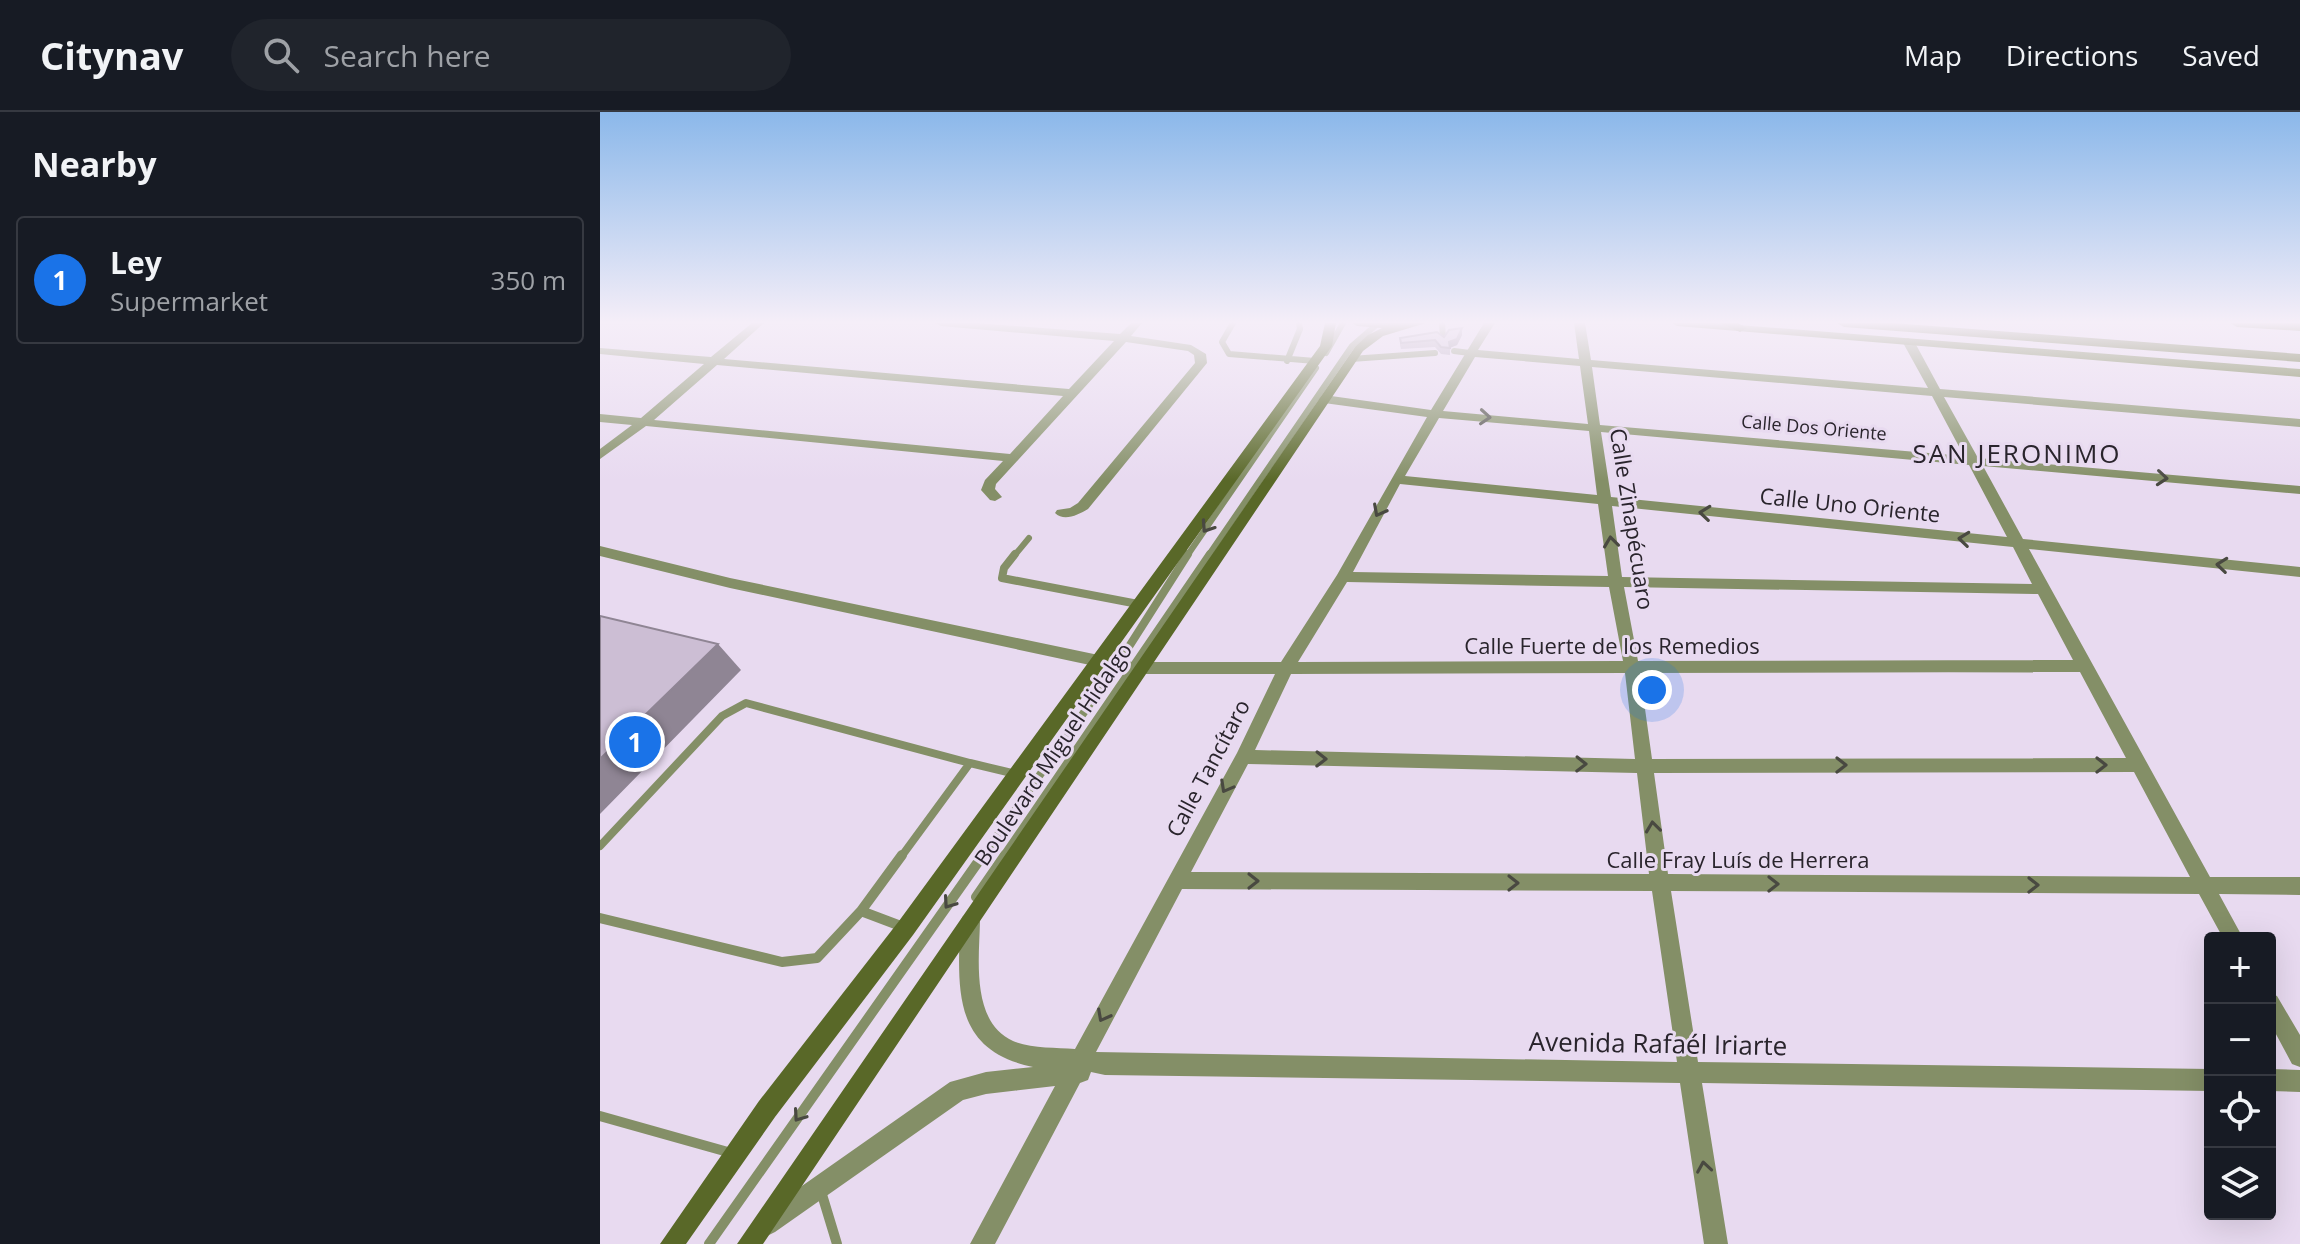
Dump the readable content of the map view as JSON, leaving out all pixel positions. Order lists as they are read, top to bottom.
{
  "streets": {
    "main road": ["Boulevard Miguel Hidalgo"],
    "street": [
      "Calle Dos Oriente",
      "Calle Uno Oriente",
      "Calle Zinapécuaro",
      "Calle Fuerte de los Remedios",
      "Calle Tancítaro",
      "Calle Fray Luís de Herrera",
      "Avenida Rafaél Iriarte"
    ]
  },
  "crossings": [
    ["Calle Dos Oriente", "Calle Zinapécuaro"],
    ["Calle Dos Oriente", "Boulevard Miguel Hidalgo"],
    ["Calle Dos Oriente", "Calle Tancítaro"],
    ["Calle Uno Oriente", "Calle Zinapécuaro"],
    ["Calle Uno Oriente", "Calle Tancítaro"],
    ["Calle Zinapécuaro", "Calle Fuerte de los Remedios"],
    ["Calle Zinapécuaro", "Calle Fray Luís de Herrera"],
    ["Calle Zinapécuaro", "Avenida Rafaél Iriarte"],
    ["Calle Fuerte de los Remedios", "Boulevard Miguel Hidalgo"],
    ["Calle Fuerte de los Remedios", "Calle Tancítaro"],
    ["Boulevard Miguel Hidalgo", "Avenida Rafaél Iriarte"],
    ["Calle Tancítaro", "Calle Fray Luís de Herrera"],
    ["Calle Tancítaro", "Avenida Rafaél Iriarte"]
  ],
  "one_way": ["Calle Zinapécuaro", "Calle Tancítaro"],
  "districts": ["SAN JERONIMO"],
  "page": {
    "header": "Citynav",
    "search": "Search here",
    "nav": ["Map", "Directions", "Saved"],
    "heading": "Nearby",
    "list": [
      {
        "mark": "1",
        "name": "Ley",
        "note": "Supermarket",
        "value": "350 m"
      }
    ],
    "pins": "1",
    "map_buttons": ["+", "−"]
  }
}
